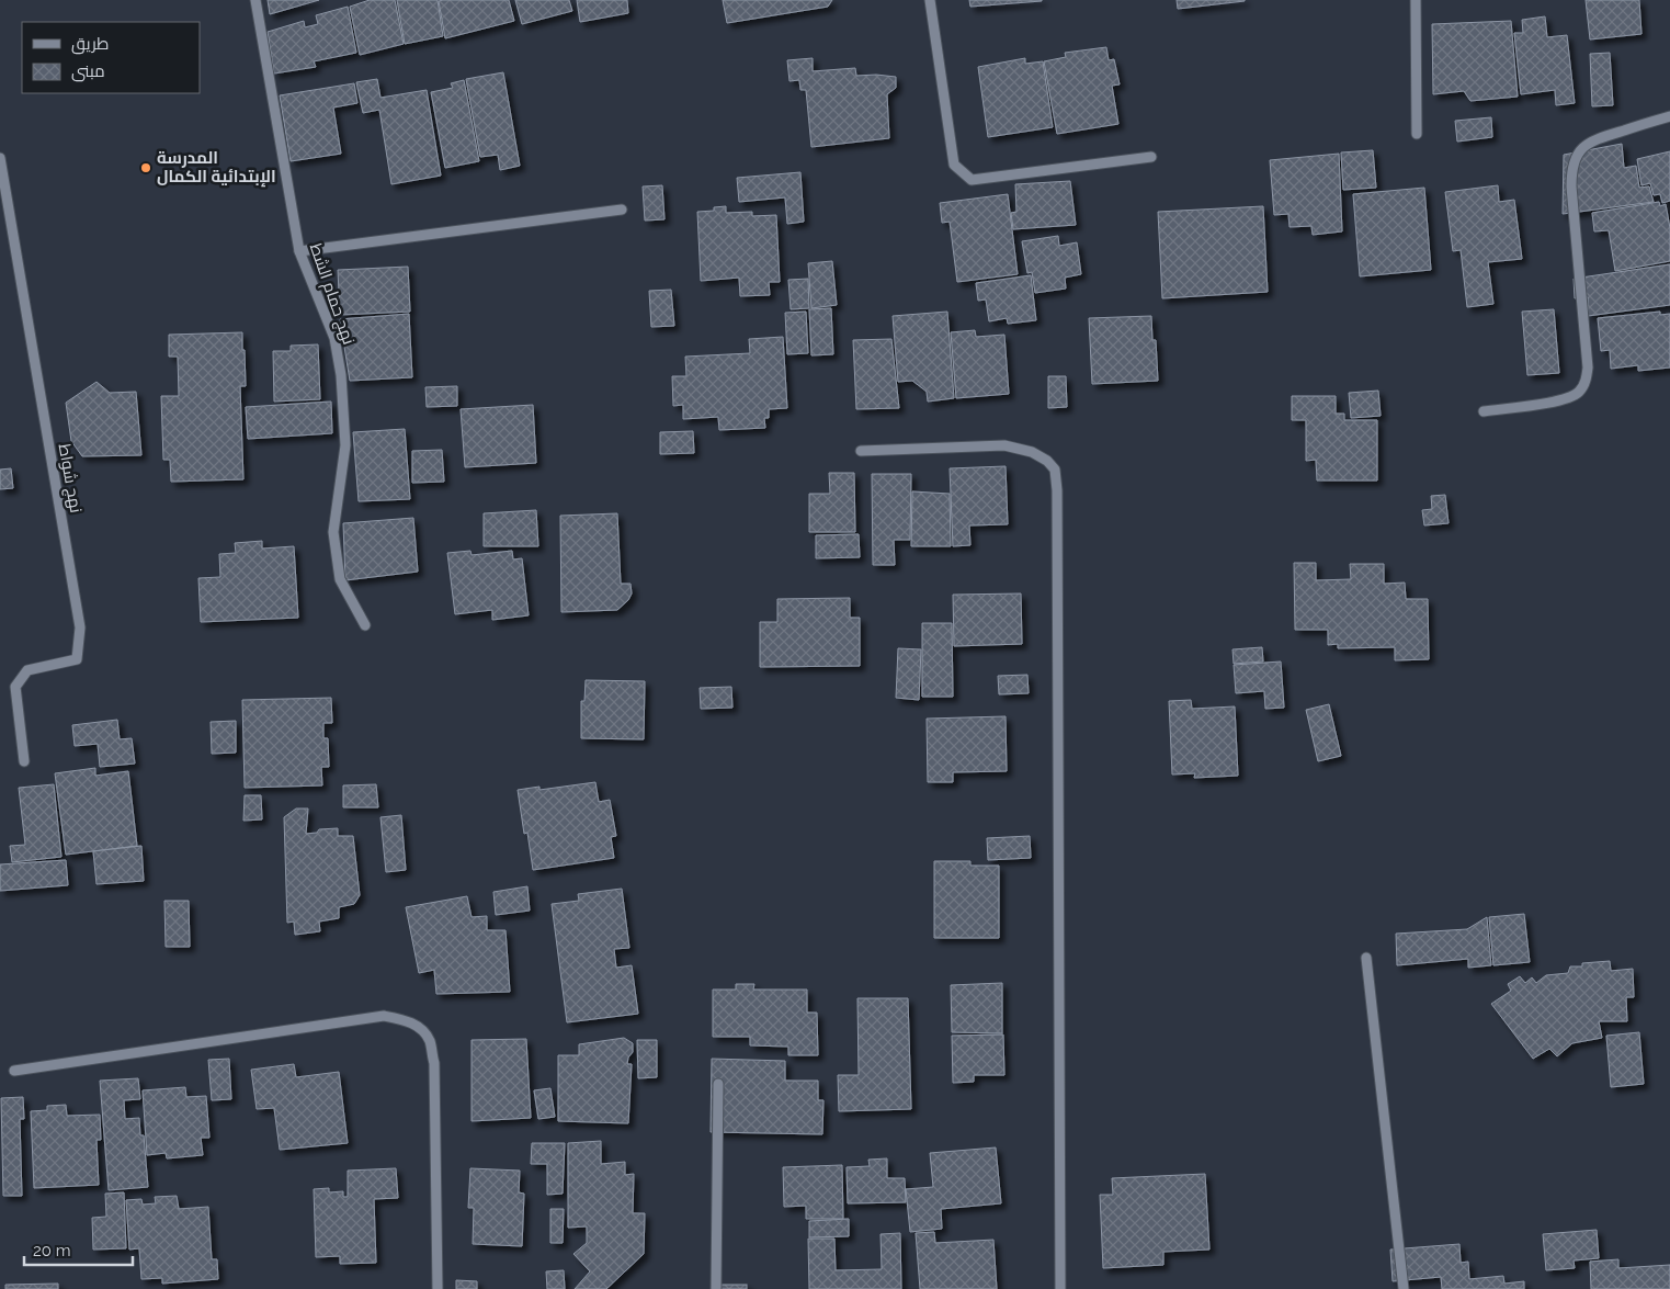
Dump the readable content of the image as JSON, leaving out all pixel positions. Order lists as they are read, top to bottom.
{
  "streets": {
    "street": ["نهج حمام الشط", "نهج شواط"]
  },
  "places": ["المدرسة الإبتدائية الكمال"],
  "legend": ["طريق", "مبنى"],
  "scale_bar": "20 m"
}
